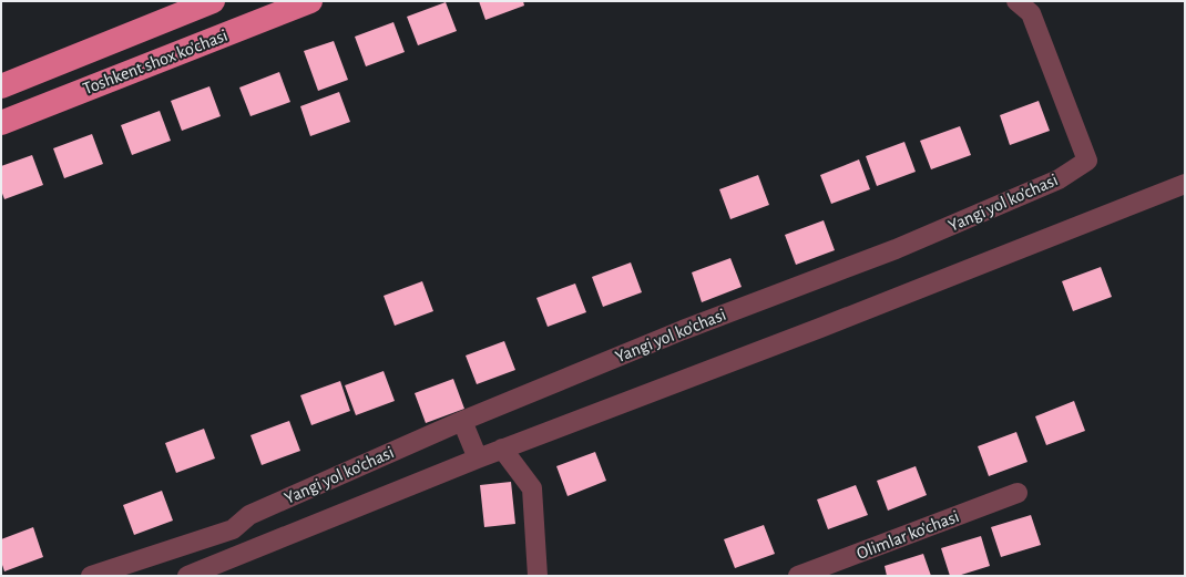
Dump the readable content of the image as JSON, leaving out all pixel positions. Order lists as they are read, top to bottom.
{
  "streets": {
    "highway": ["Toshkent shox ko'chasi"],
    "street": ["Yangi yol ko'chasi", "Olimlar ko'chasi"]
  }
}
